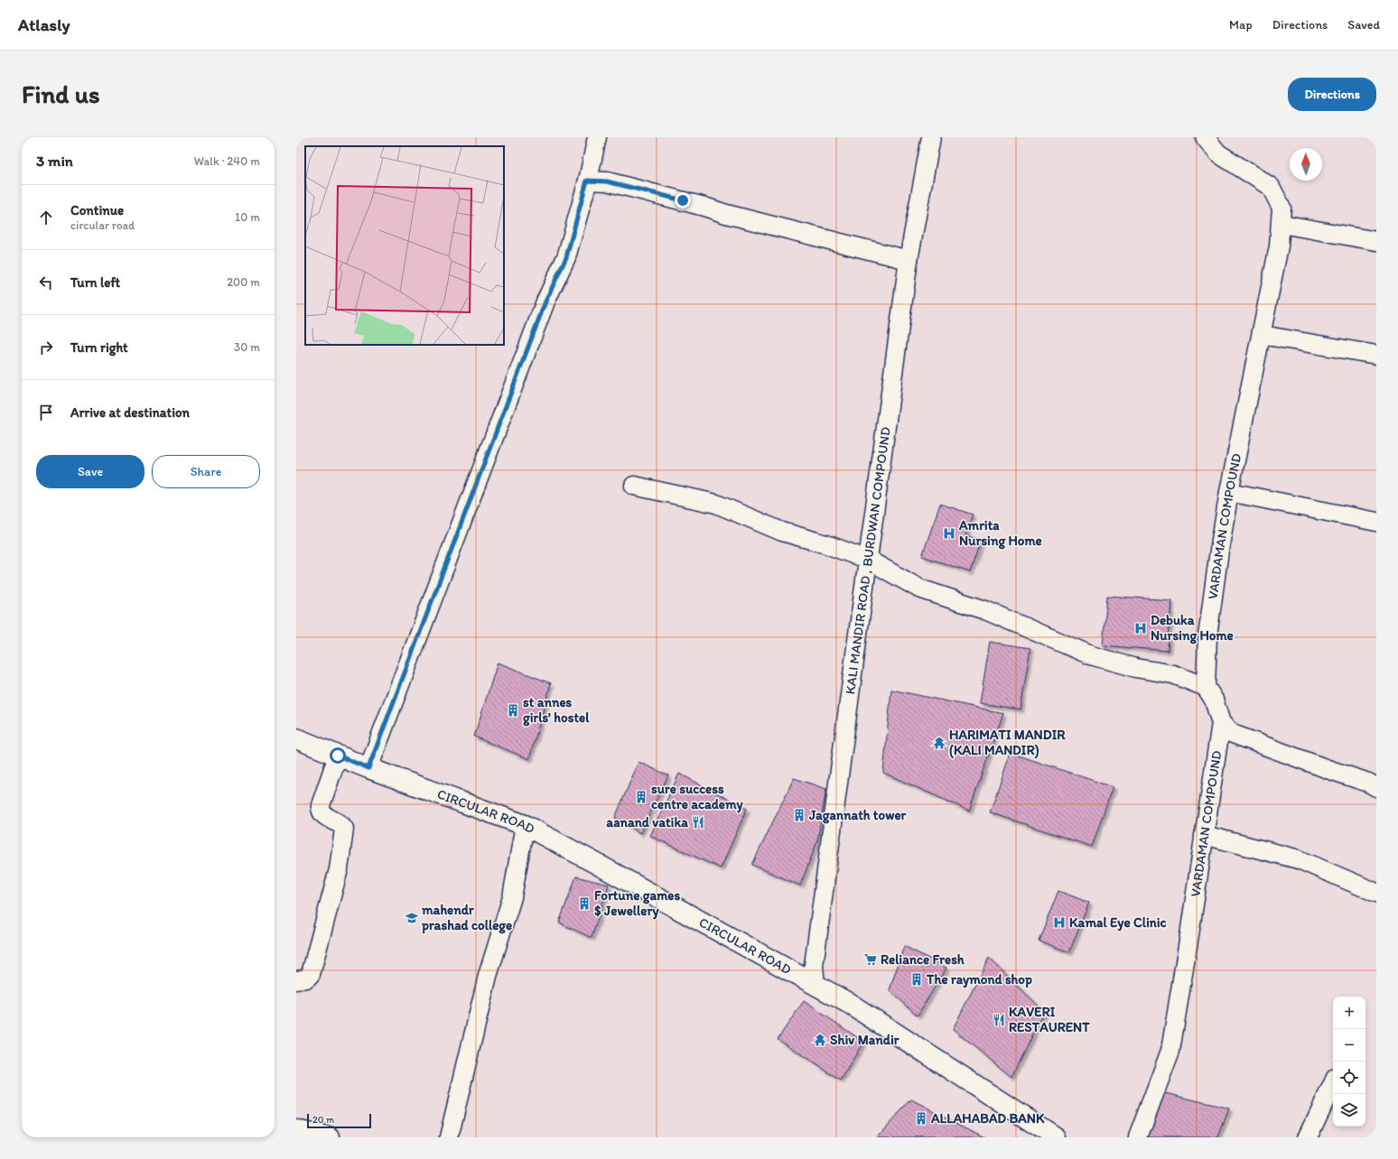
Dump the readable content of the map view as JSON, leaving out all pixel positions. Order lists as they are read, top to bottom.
{
  "streets": {
    "main road": ["CIRCULAR ROAD"],
    "street": ["VARDAMAN COMPOUND", "KALI MANDIR ROAD , BURDWAN COMPOUND"]
  },
  "crossings": [
    ["KALI MANDIR ROAD , BURDWAN COMPOUND", "CIRCULAR ROAD"]
  ],
  "places": {
    "hospital": ["Amrita Nursing Home", "Debuka Nursing Home", "Kamal Eye Clinic"],
    "building": [
      "st annes girls' hostel",
      "sure success centre academy",
      "Jagannath tower",
      "Fortune games $ Jewellery",
      "The raymond shop",
      "ALLAHABAD BANK"
    ],
    "temple": ["HARIMATI MANDIR (KALI MANDIR)", "Shiv Mandir"],
    "restaurant": ["aanand vatika", "KAVERI RESTAURENT"],
    "school or university": ["mahendr prashad college"],
    "supermarket": ["Reliance Fresh"]
  },
  "scale_bar": "20 m",
  "north": "top",
  "page": {
    "header": "Atlasly",
    "nav": ["Map", "Directions", "Saved"],
    "buttons": [
      "Directions",
      ["Save", "Share"]
    ],
    "title": "Find us",
    "heading": ["3 min", "Walk · 240 m"],
    "list": [
      ["Continue", "circular road", "10 m"],
      ["Turn left", "200 m"],
      ["Turn right", "30 m"],
      "Arrive at destination"
    ],
    "map_buttons": ["+", "−"],
    "scale": "20 m"
  }
}
